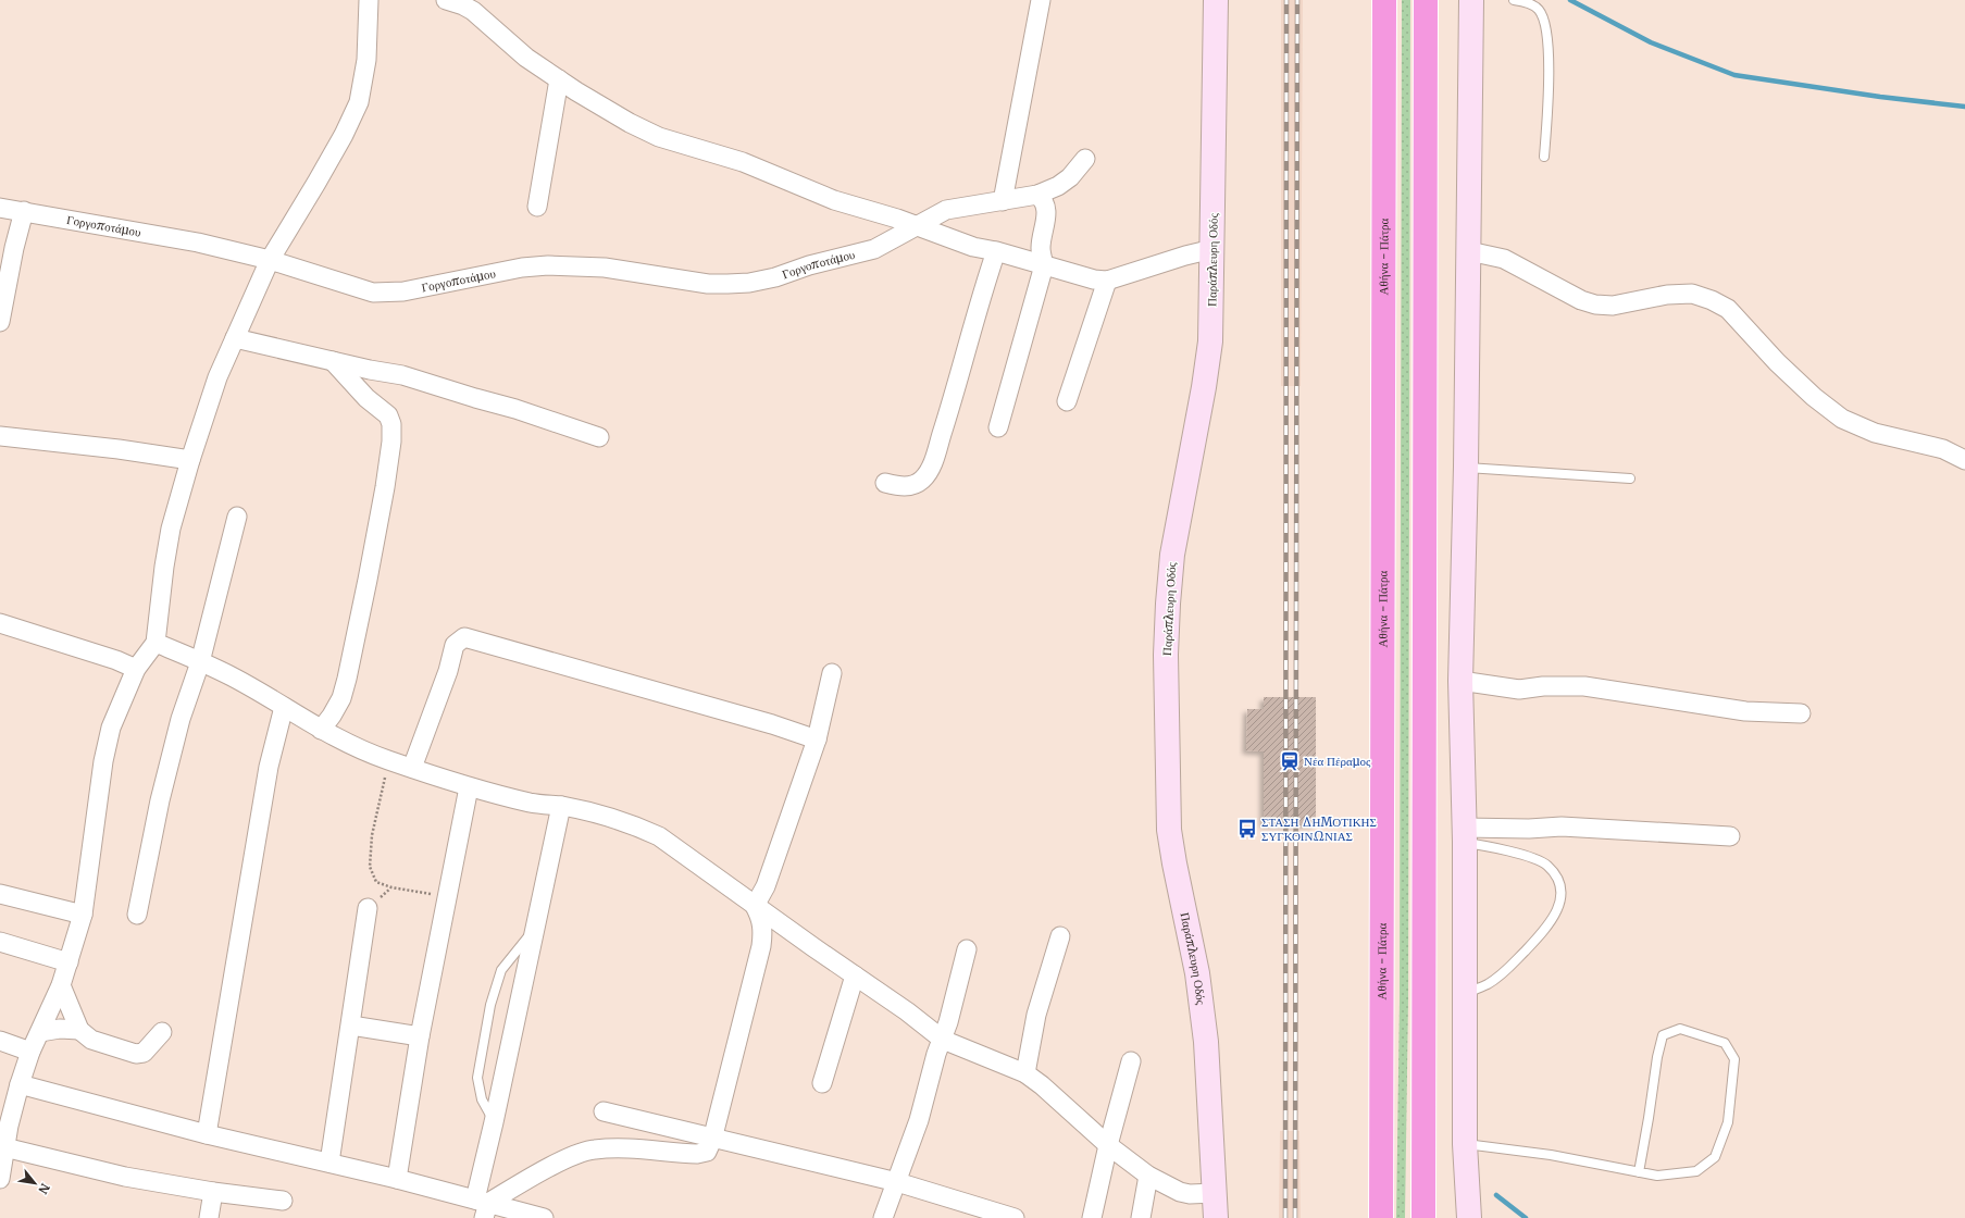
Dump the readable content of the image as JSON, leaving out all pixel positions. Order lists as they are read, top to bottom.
{
  "streets": {
    "highway": ["Αθήνα - Πάτρα"],
    "main road": ["Παράπλευρη Οδός"],
    "street": ["Γοργοποτάμου"]
  },
  "places": {
    "station": ["Νέα Πέραμος"],
    "bus stop": ["ΣΤΑΣΗ ΔΗΜΟΤΙΚΗΣ ΣΥΓΚΟΙΝΩΝΙΑΣ"]
  },
  "north": "bottom right"
}
